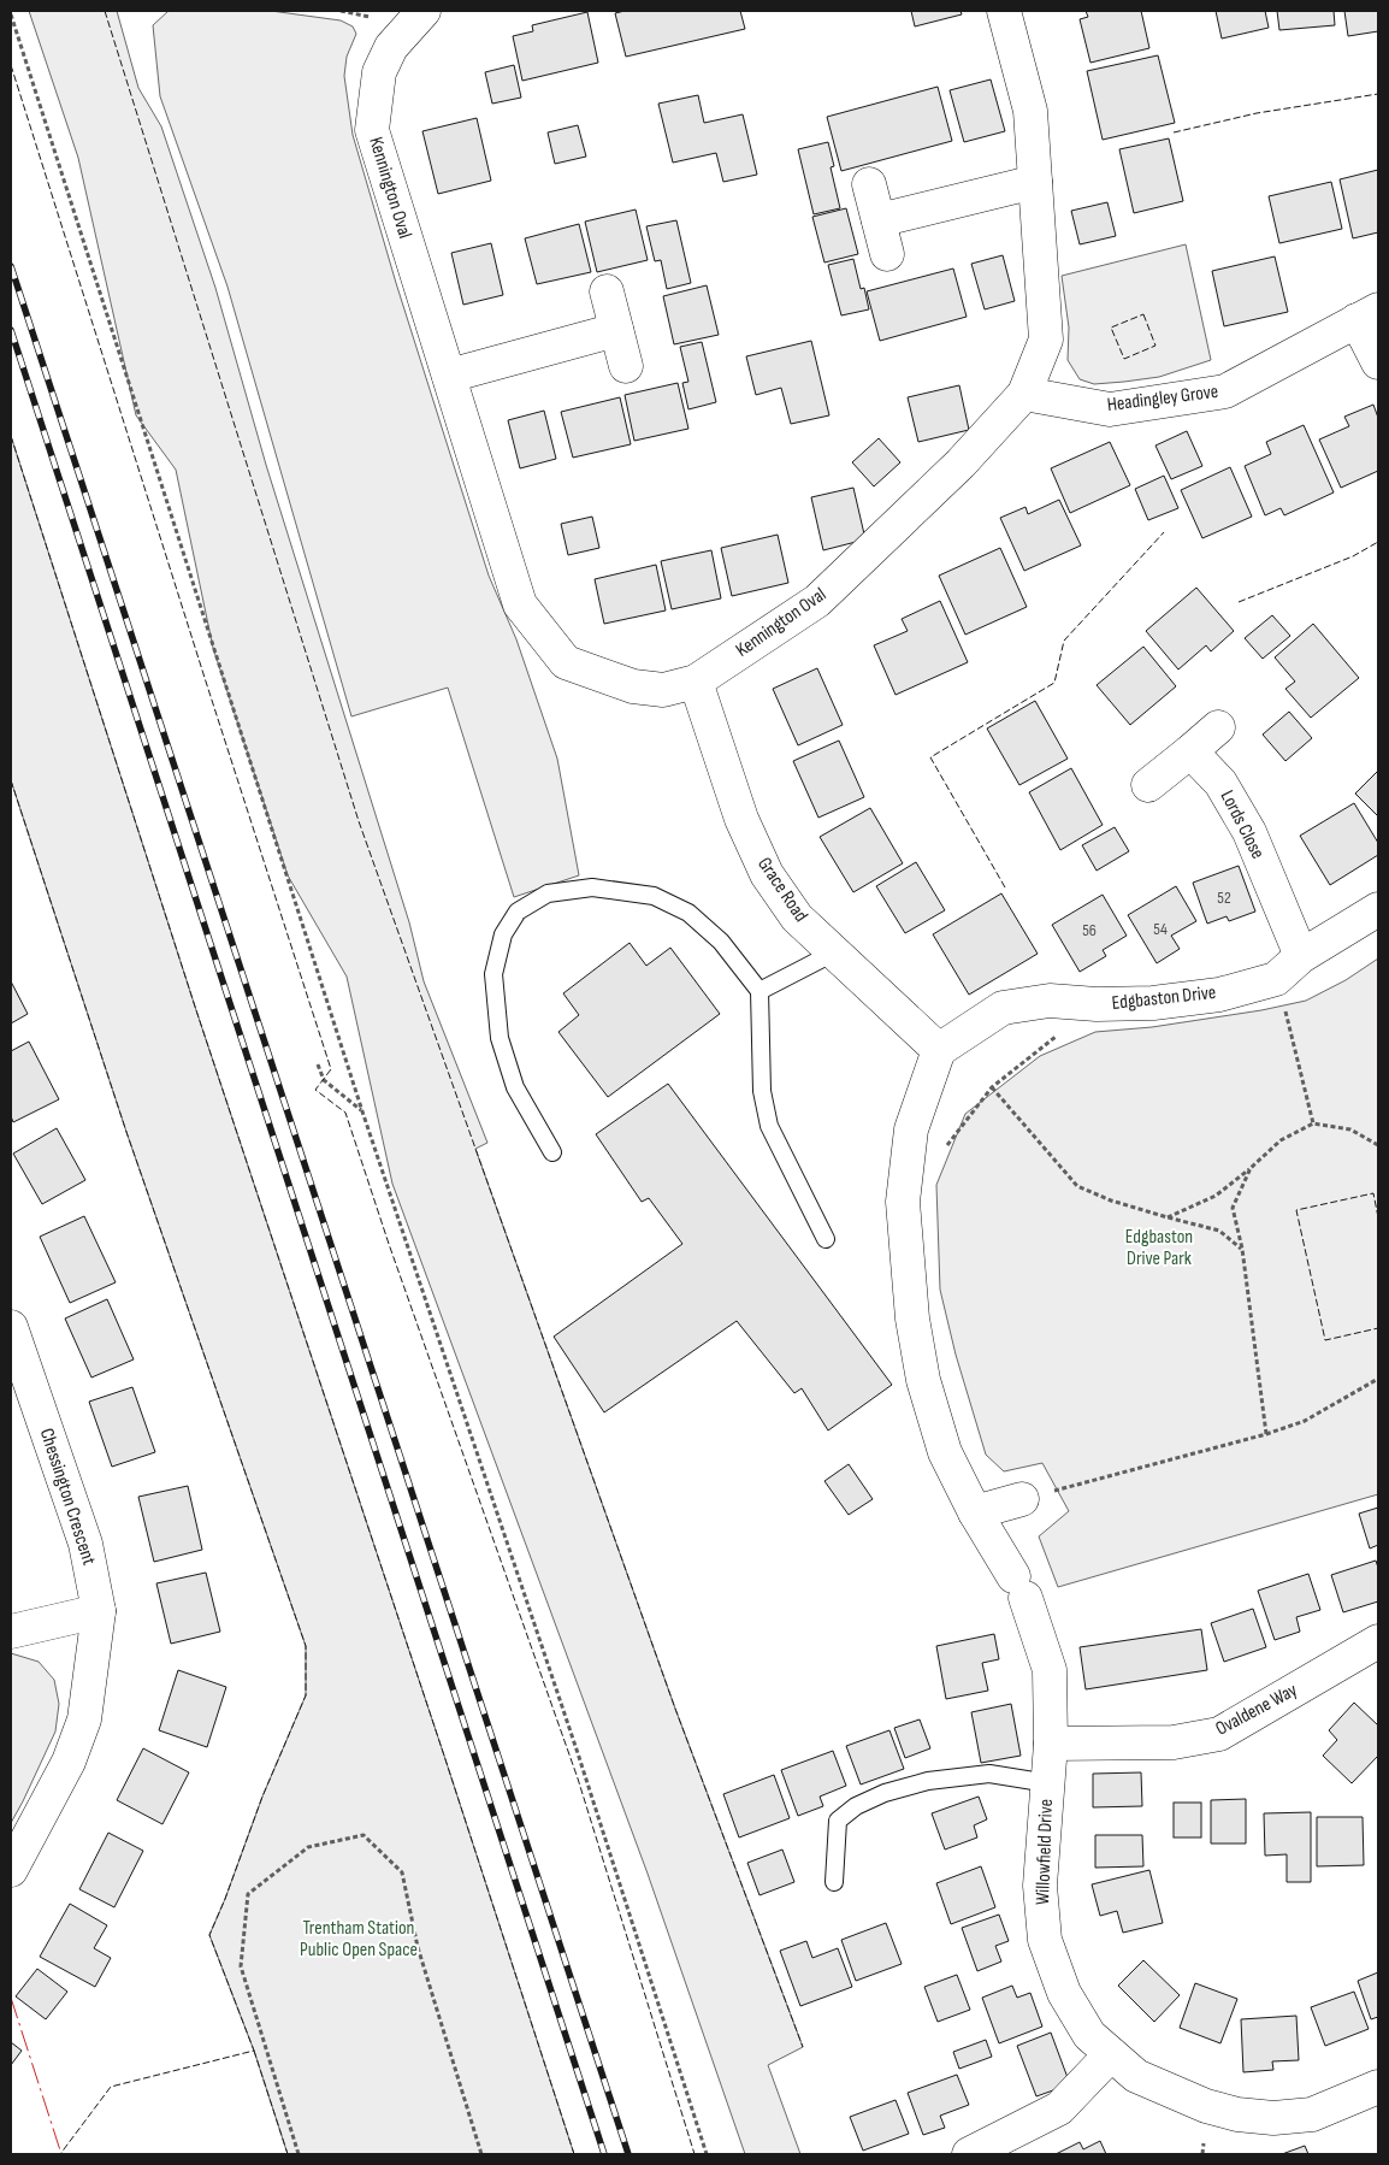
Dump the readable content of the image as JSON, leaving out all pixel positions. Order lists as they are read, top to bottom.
{
  "streets": {
    "street": [
      "Kennington Oval",
      "Headingley Grove",
      "Lords Close",
      "Grace Road",
      "Edgbaston Drive",
      "Chessington Crescent",
      "Ovaldene Way",
      "Willowfield Drive"
    ]
  },
  "crossings": [
    ["Kennington Oval", "Headingley Grove"],
    ["Kennington Oval", "Grace Road"],
    ["Lords Close", "Edgbaston Drive"],
    ["Grace Road", "Edgbaston Drive"],
    ["Grace Road", "Willowfield Drive"],
    ["Edgbaston Drive", "Willowfield Drive"],
    ["Ovaldene Way", "Willowfield Drive"]
  ],
  "parks": ["Edgbaston Drive Park", "Trentham Station Public Open Space"],
  "house_numbers": ["52", "54", "56"]
}
